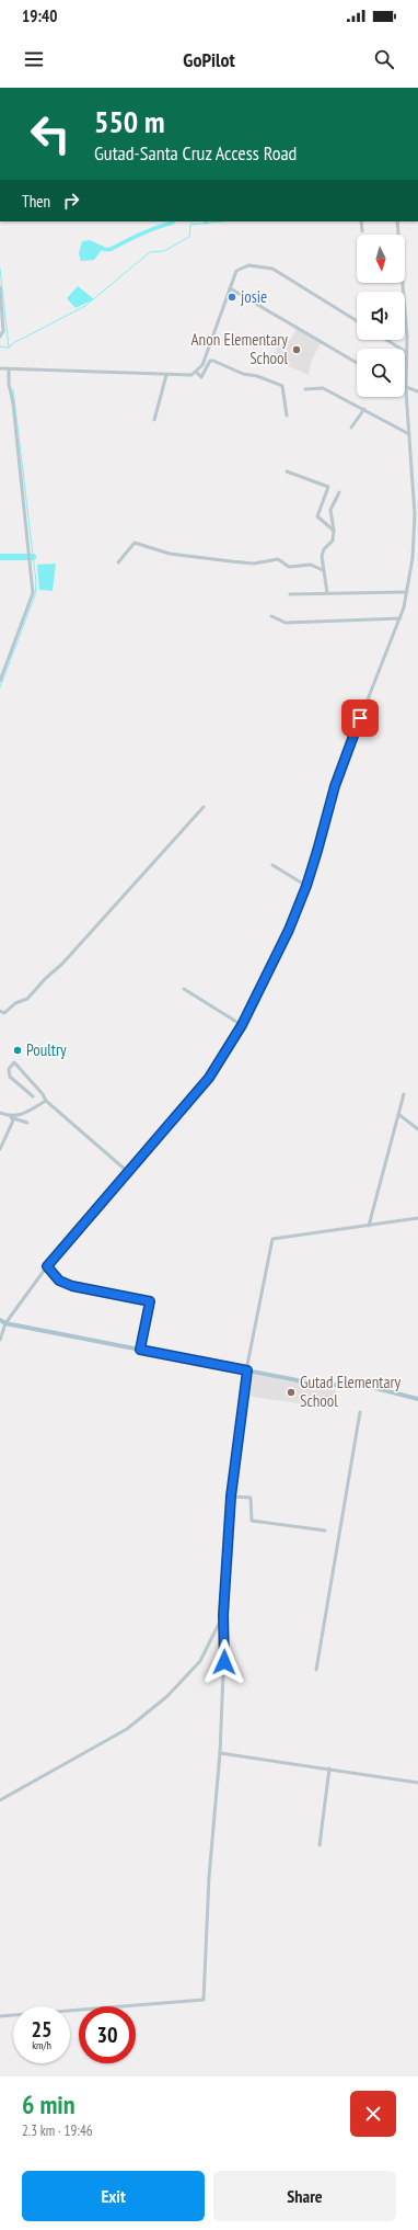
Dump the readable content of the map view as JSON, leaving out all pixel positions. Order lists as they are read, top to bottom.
{
  "places": [
    "josie",
    "Anon Elementary School",
    "Poultry",
    "Gutad Elementary School"
  ],
  "north": "bottom",
  "page": {
    "status": "19:40",
    "header": "GoPilot",
    "turn": ["550 m", "Gutad-Santa Cruz Access Road"],
    "then": "Then",
    "speed": "25 km/h",
    "limit": "30",
    "heading": ["6 min", "2.3 km · 19:46"],
    "buttons": ["Exit", "Share"]
  }
}
